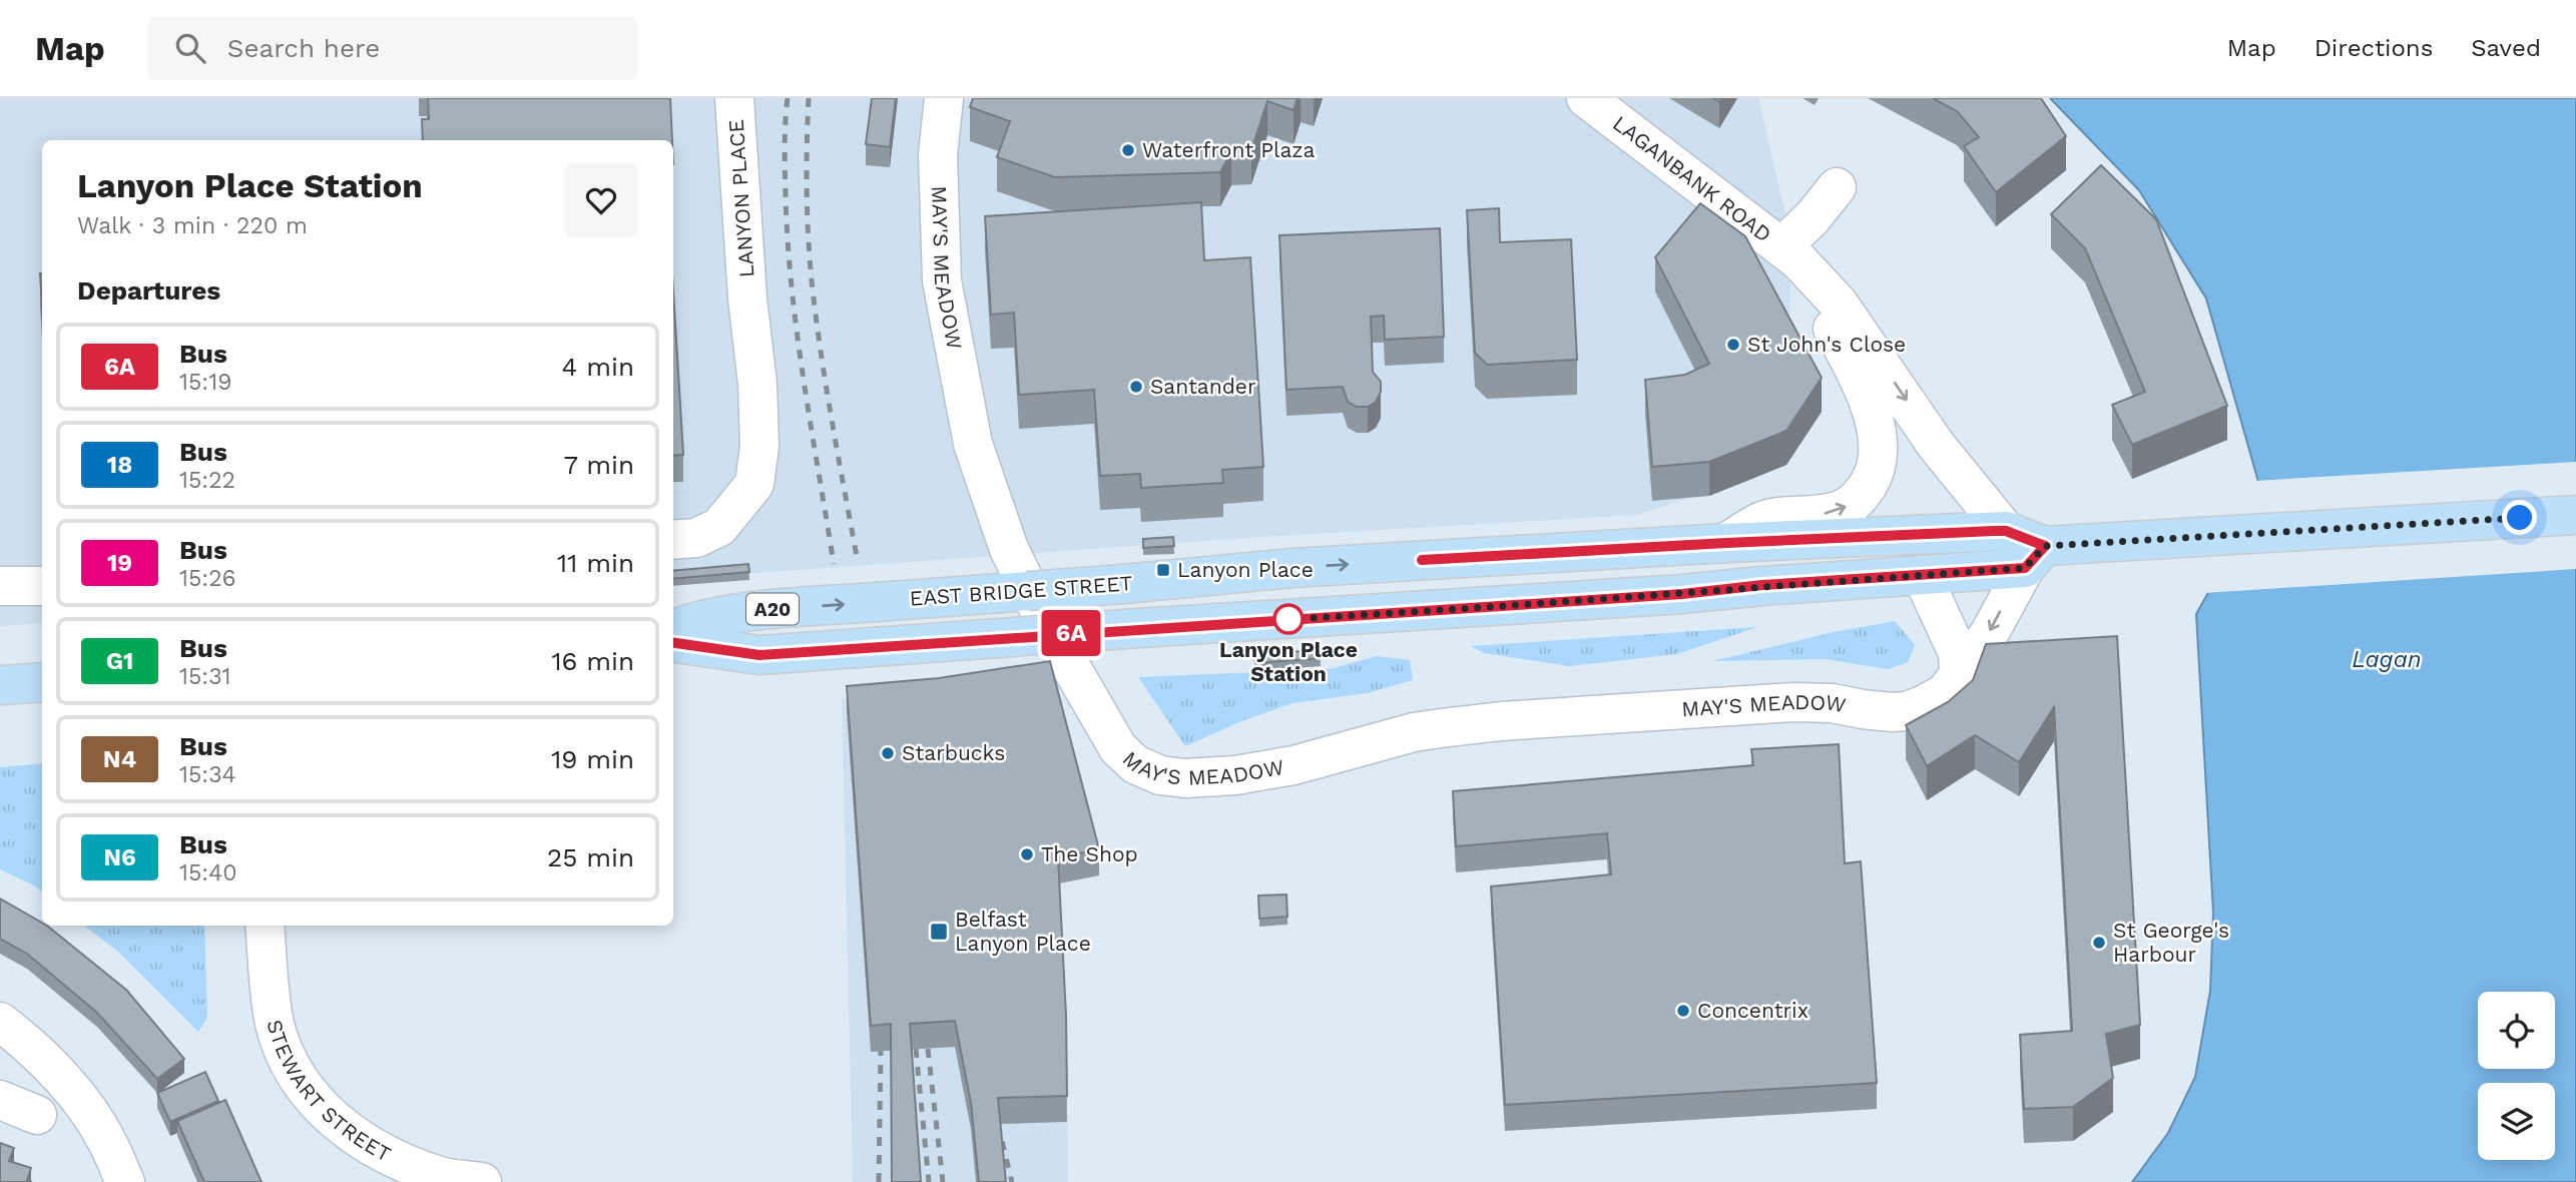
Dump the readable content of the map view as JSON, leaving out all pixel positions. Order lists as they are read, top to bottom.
{
  "streets": {
    "main road": ["EAST BRIDGE STREET", "A20"],
    "street": [
      "LAGANBANK ROAD",
      "LANYON PLACE",
      "MAY'S MEADOW",
      "STEWART STREET"
    ]
  },
  "crossings": [
    ["LAGANBANK ROAD", "EAST BRIDGE STREET"],
    ["MAY'S MEADOW", "EAST BRIDGE STREET"]
  ],
  "water": ["Lagan"],
  "places": {
    "other": [
      "Waterfront Plaza",
      "St John's Close",
      "Santander",
      "Lanyon Place Station",
      "Starbucks",
      "The Shop",
      "St George's Harbour",
      "Concentrix"
    ],
    "transit": ["Lanyon Place", "Belfast Lanyon Place"]
  },
  "lines": ["bus line 6A"],
  "page": {
    "header": "Map",
    "search": "Search here",
    "nav": ["Map", "Directions", "Saved"],
    "on_map": "6A",
    "heading": [
      ["Lanyon Place Station", "Walk · 3 min · 220 m"],
      "Departures"
    ],
    "list": [
      {
        "mark": "6A",
        "name": "Bus",
        "note": "15:19",
        "value": "4 min"
      },
      {
        "mark": "18",
        "name": "Bus",
        "note": "15:22",
        "value": "7 min"
      },
      {
        "mark": "19",
        "name": "Bus",
        "note": "15:26",
        "value": "11 min"
      },
      {
        "mark": "G1",
        "name": "Bus",
        "note": "15:31",
        "value": "16 min"
      },
      {
        "mark": "N4",
        "name": "Bus",
        "note": "15:34",
        "value": "19 min"
      },
      {
        "mark": "N6",
        "name": "Bus",
        "note": "15:40",
        "value": "25 min"
      }
    ]
  }
}
